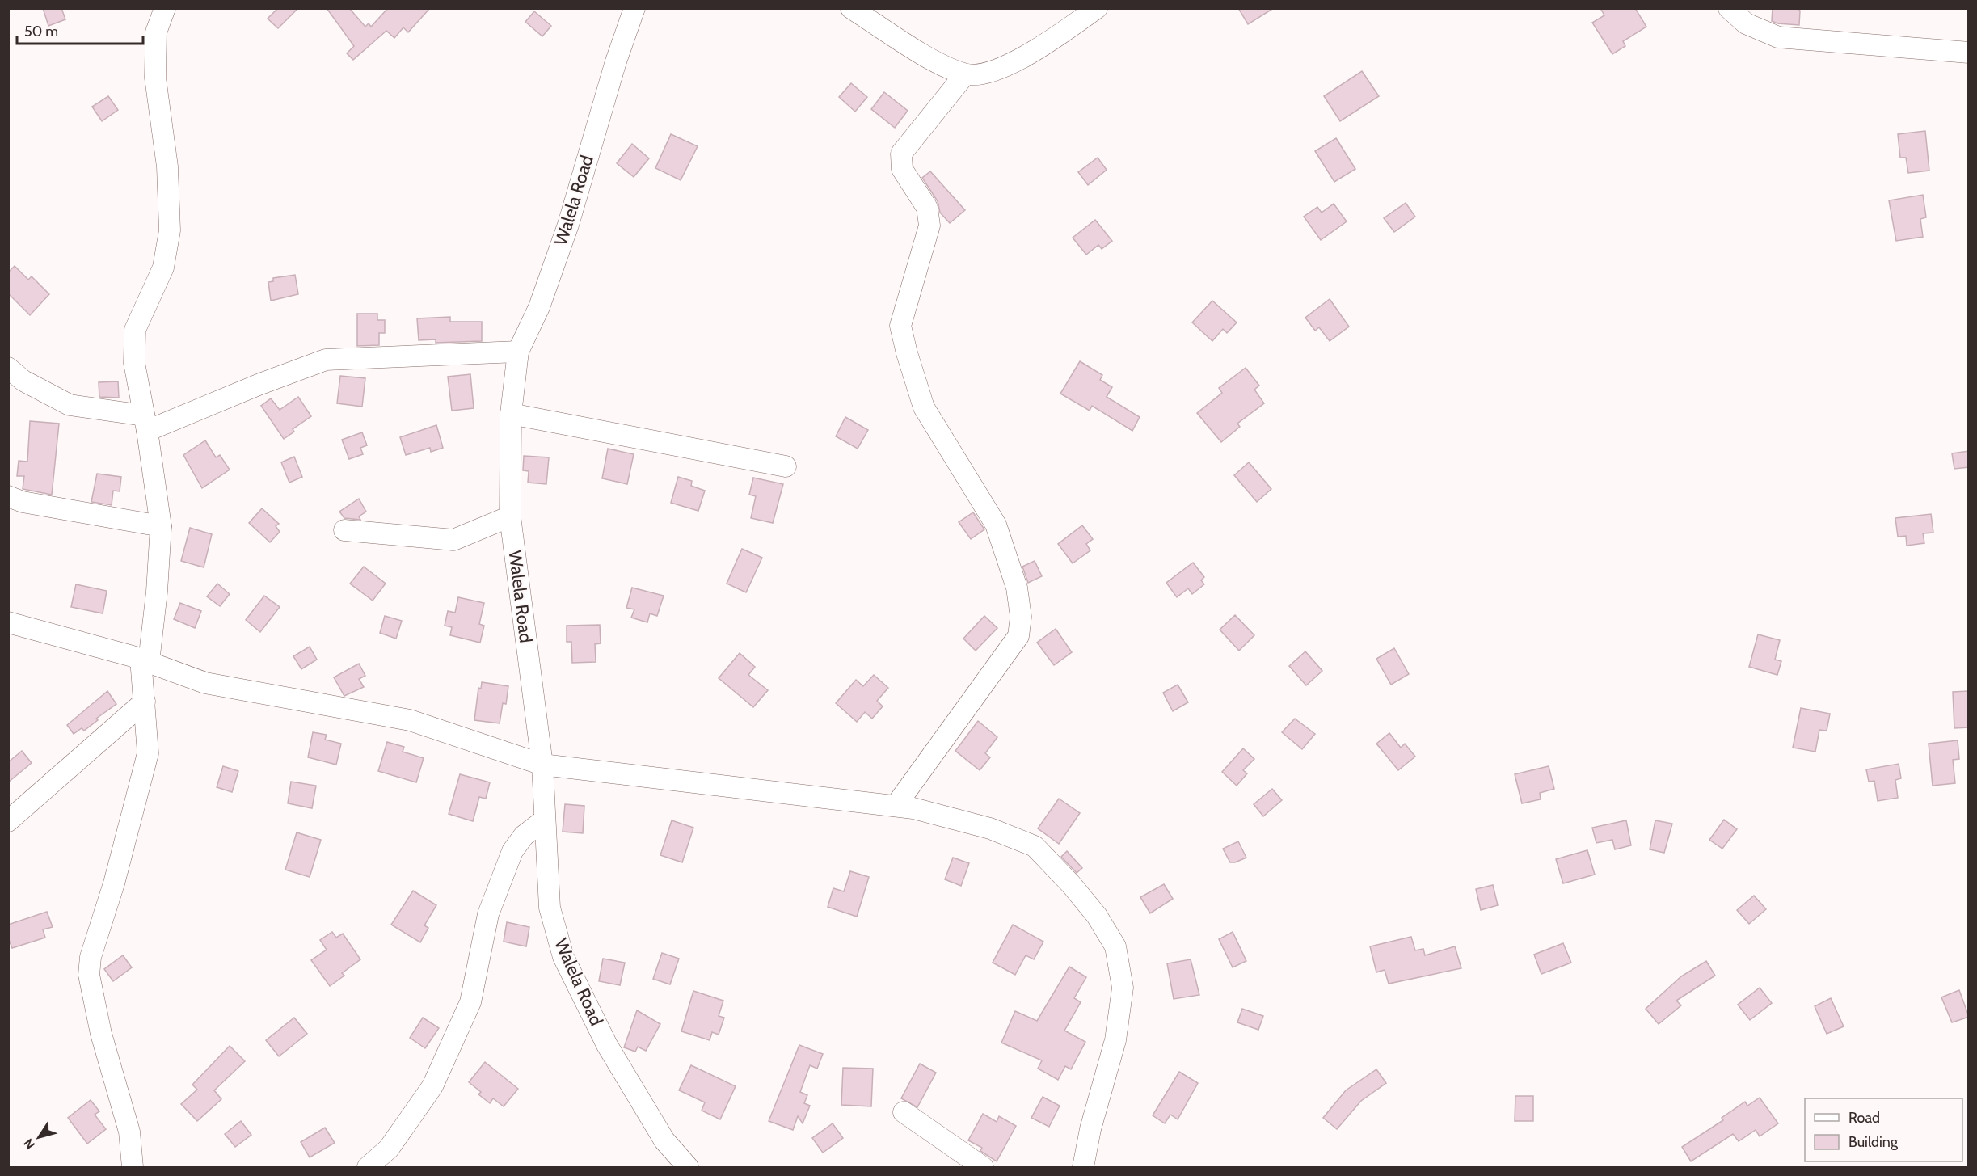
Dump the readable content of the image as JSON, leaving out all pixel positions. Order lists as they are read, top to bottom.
{
  "streets": {
    "street": ["Walela Road"]
  },
  "legend": ["Road", "Building"],
  "scale_bar": "50 m",
  "north": "bottom left"
}
